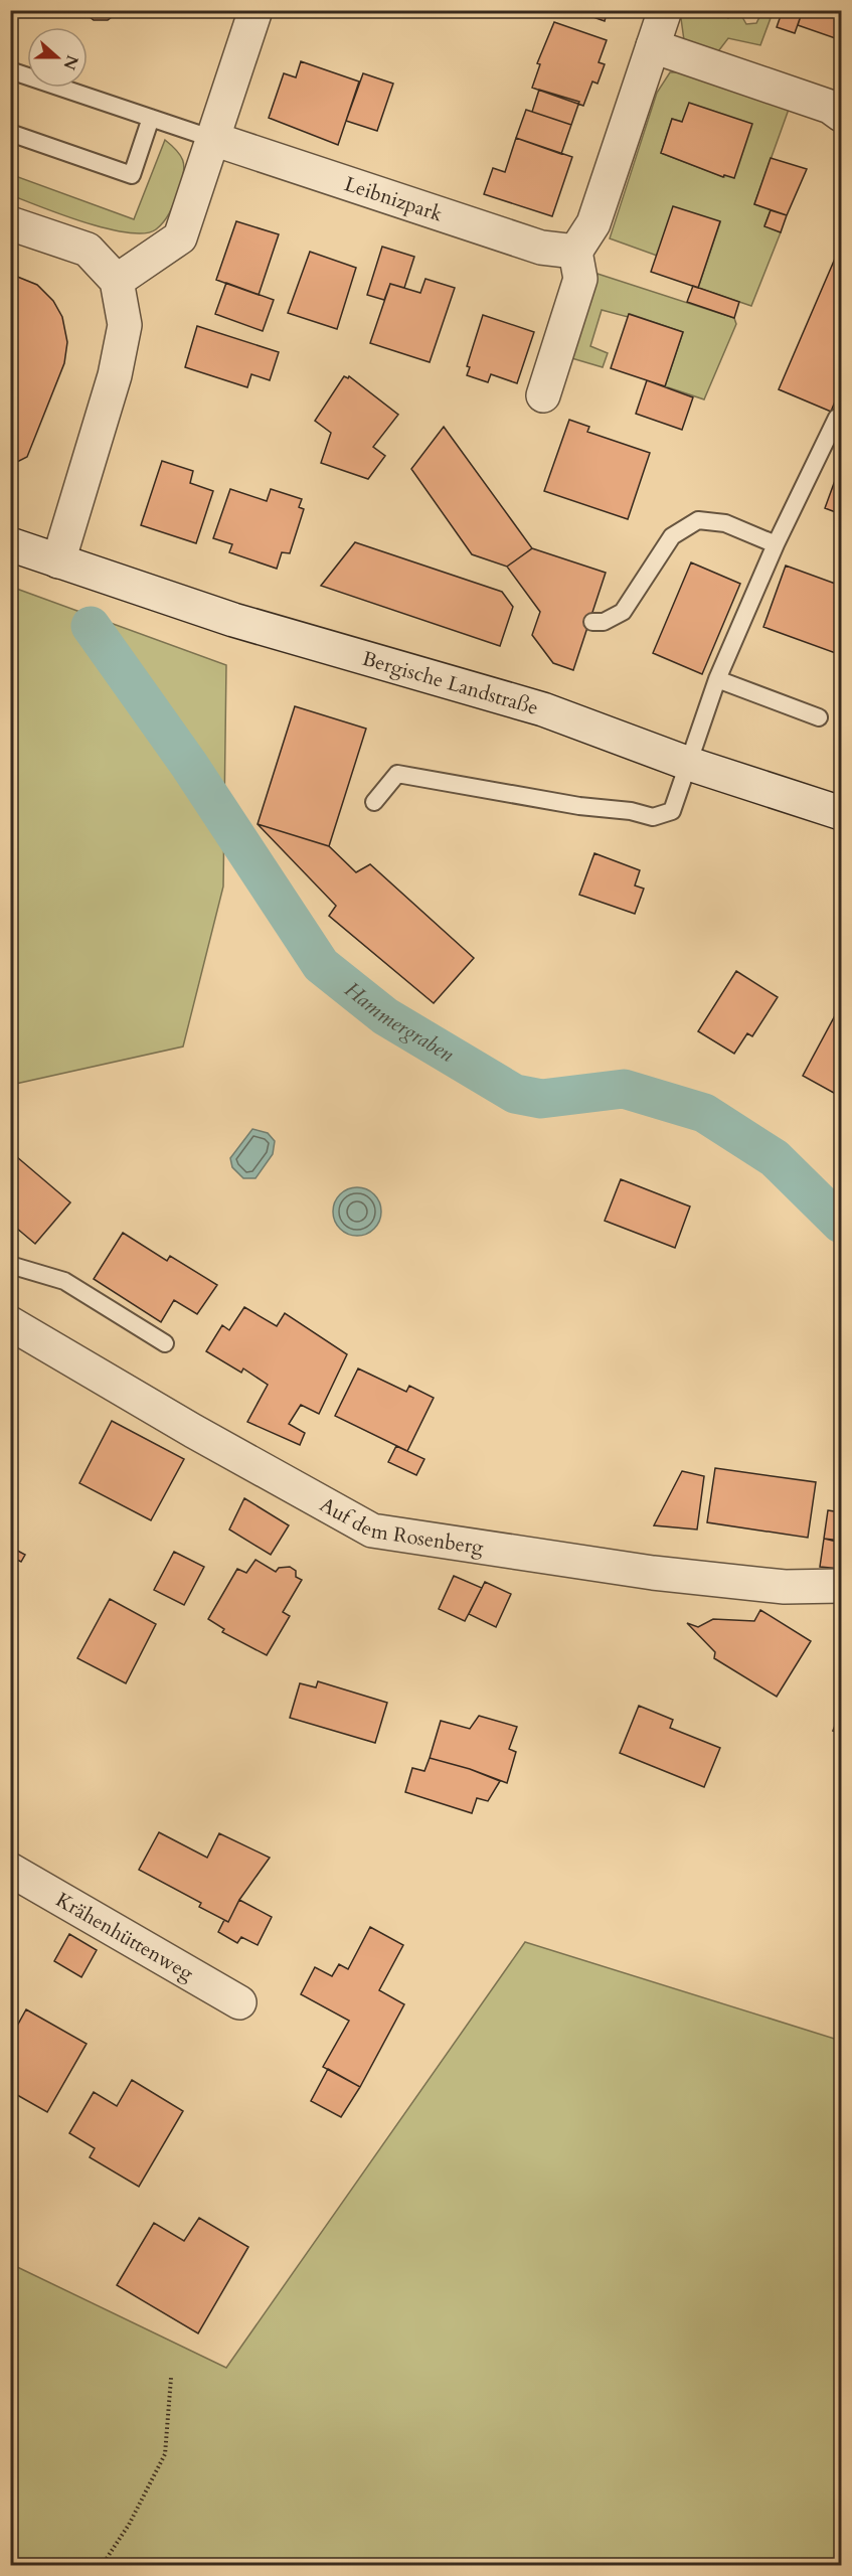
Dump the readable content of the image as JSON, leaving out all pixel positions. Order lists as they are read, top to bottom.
{
  "streets": {
    "street": [
      "Leibnizpark",
      "Bergische Landstraße",
      "Auf dem Rosenberg",
      "Krähenhüttenweg"
    ]
  },
  "water": ["Hammergraben"],
  "north": "right"
}
